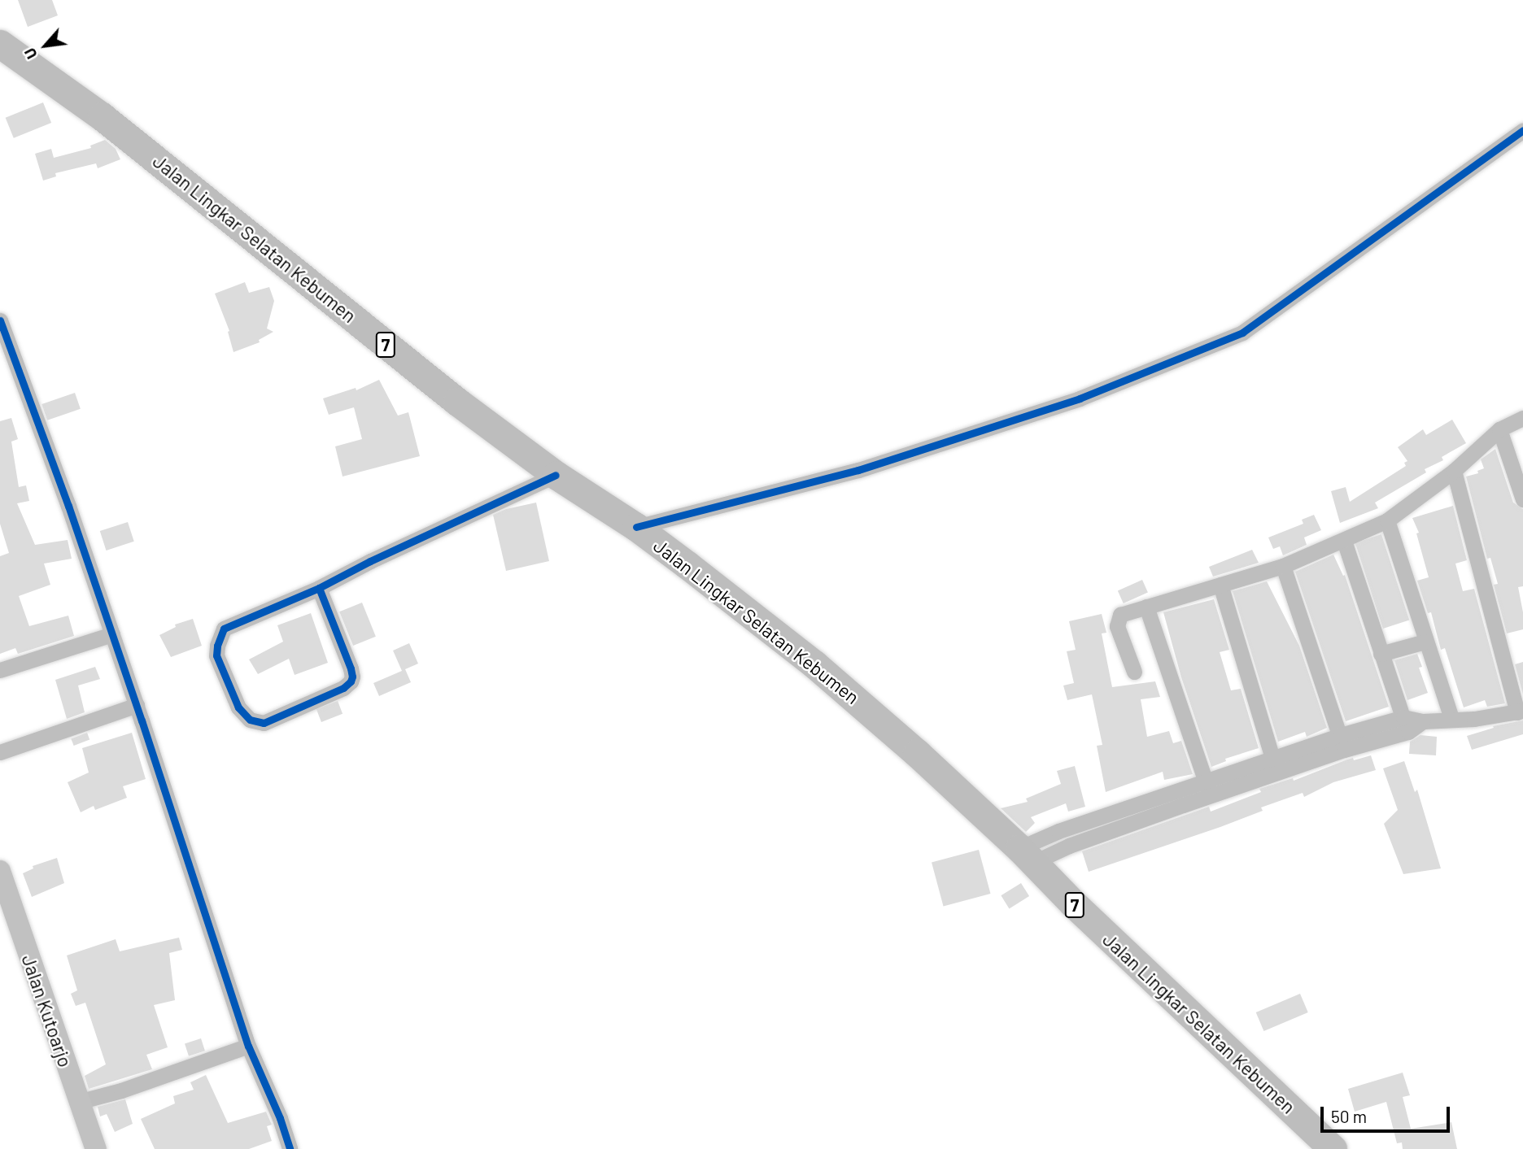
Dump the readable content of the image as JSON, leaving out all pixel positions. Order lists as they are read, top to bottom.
{
  "streets": {
    "highway": ["Jalan Lingkar Selatan Kebumen", "7"],
    "main road": ["Jalan Kutoarjo"]
  },
  "scale_bar": "50 m",
  "north": "bottom left"
}
